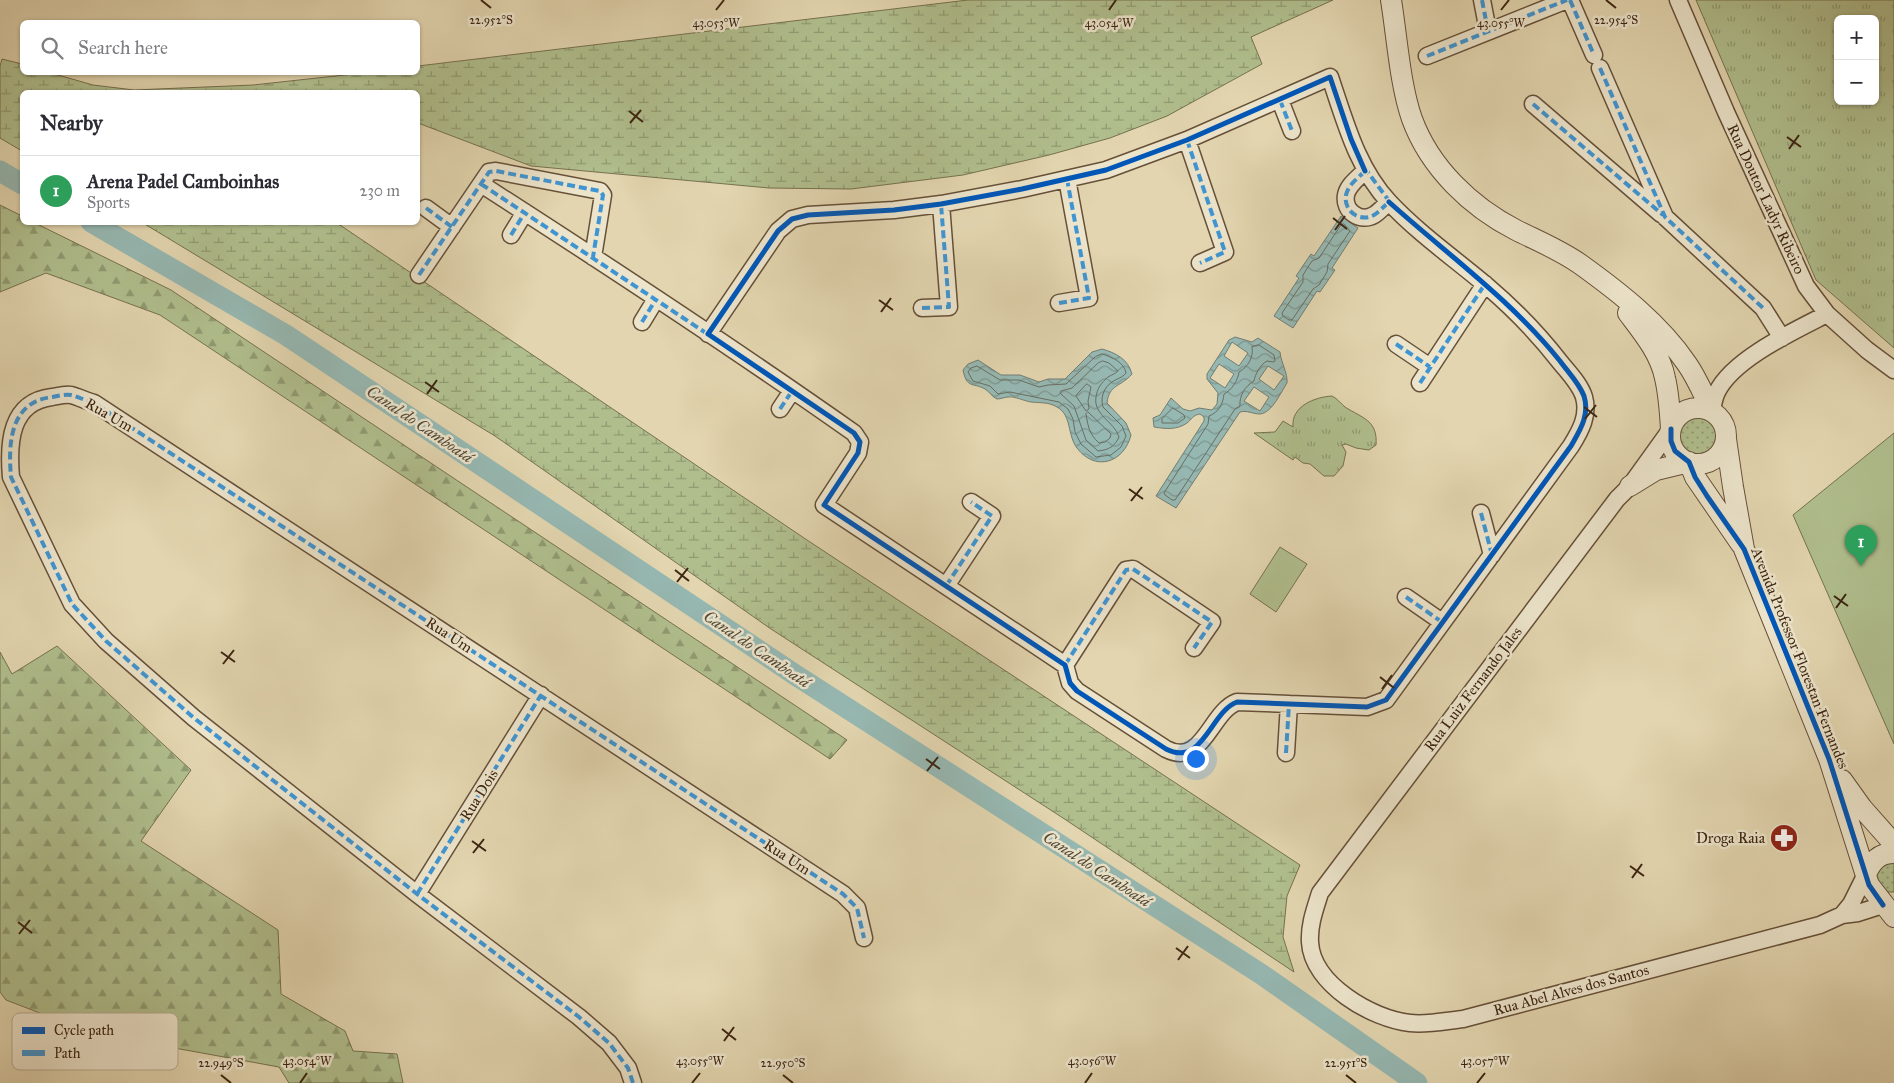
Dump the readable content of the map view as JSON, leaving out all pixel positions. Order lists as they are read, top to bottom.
{
  "streets": {
    "street": [
      "Rua Doutor Ladyr Ribeiro",
      "Rua Um",
      "Avenida Professor Florestan Fernandes",
      "Rua Luiz Fernando Jales",
      "Rua Dois",
      "Rua Abel Alves dos Santos"
    ]
  },
  "crossings": [
    ["Rua Um", "Rua Dois"],
    ["Avenida Professor Florestan Fernandes", "Rua Luiz Fernando Jales"],
    ["Avenida Professor Florestan Fernandes", "Rua Abel Alves dos Santos"],
    ["Rua Luiz Fernando Jales", "Rua Abel Alves dos Santos"]
  ],
  "water": ["Canal do Camboatá"],
  "places": {
    "pharmacy": ["Droga Raia"]
  },
  "legend": ["Cycle path", "Path"],
  "page": {
    "map_buttons": ["+", "−"],
    "search": "Search here",
    "heading": "Nearby",
    "list": [
      {
        "mark": "1",
        "name": "Arena Padel Camboinhas",
        "note": "Sports",
        "value": "230 m"
      }
    ],
    "pins": "1"
  },
  "coordinates": [
    "22.954°S",
    "22.952°S",
    "43.053°W",
    "43.054°W",
    "43.055°W",
    "43.056°W",
    "43.057°W",
    "22.949°S",
    "22.950°S",
    "22.951°S"
  ]
}
